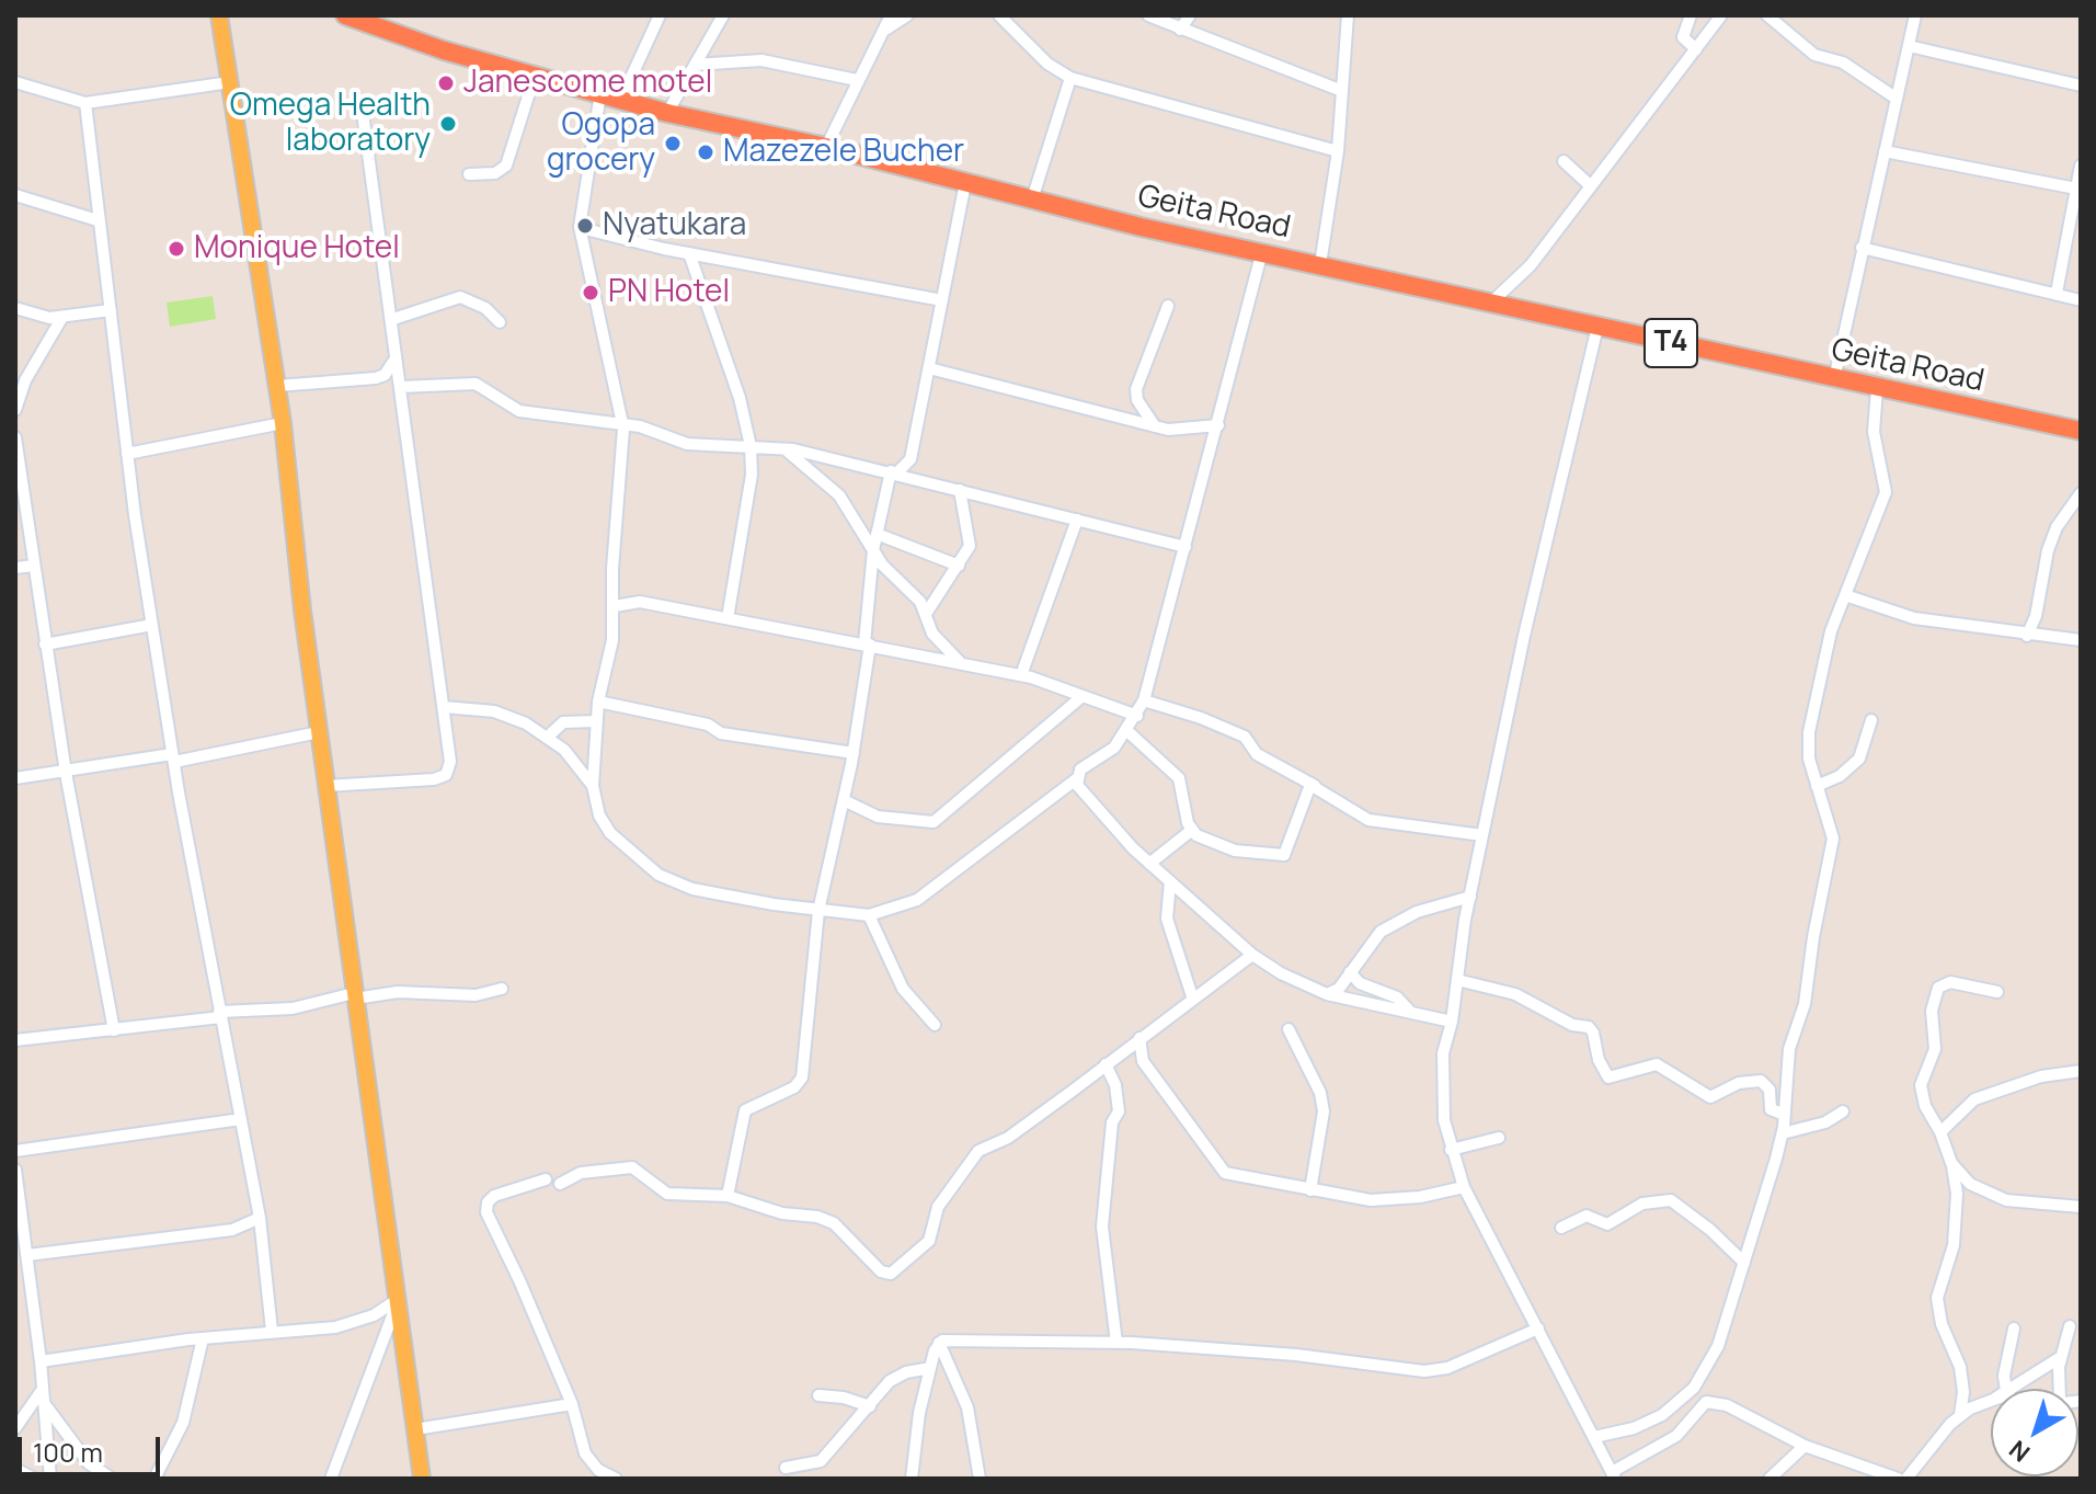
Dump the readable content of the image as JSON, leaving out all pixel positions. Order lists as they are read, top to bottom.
{
  "streets": {
    "highway": ["Geita Road", "T4"]
  },
  "places": [
    "Janescome motel",
    "Omega Health laboratory",
    "Ogopa grocery",
    "Mazezele Bucher",
    "Nyatukara",
    "Monique Hotel",
    "PN Hotel"
  ],
  "scale_bar": "100 m",
  "north": "bottom left"
}
